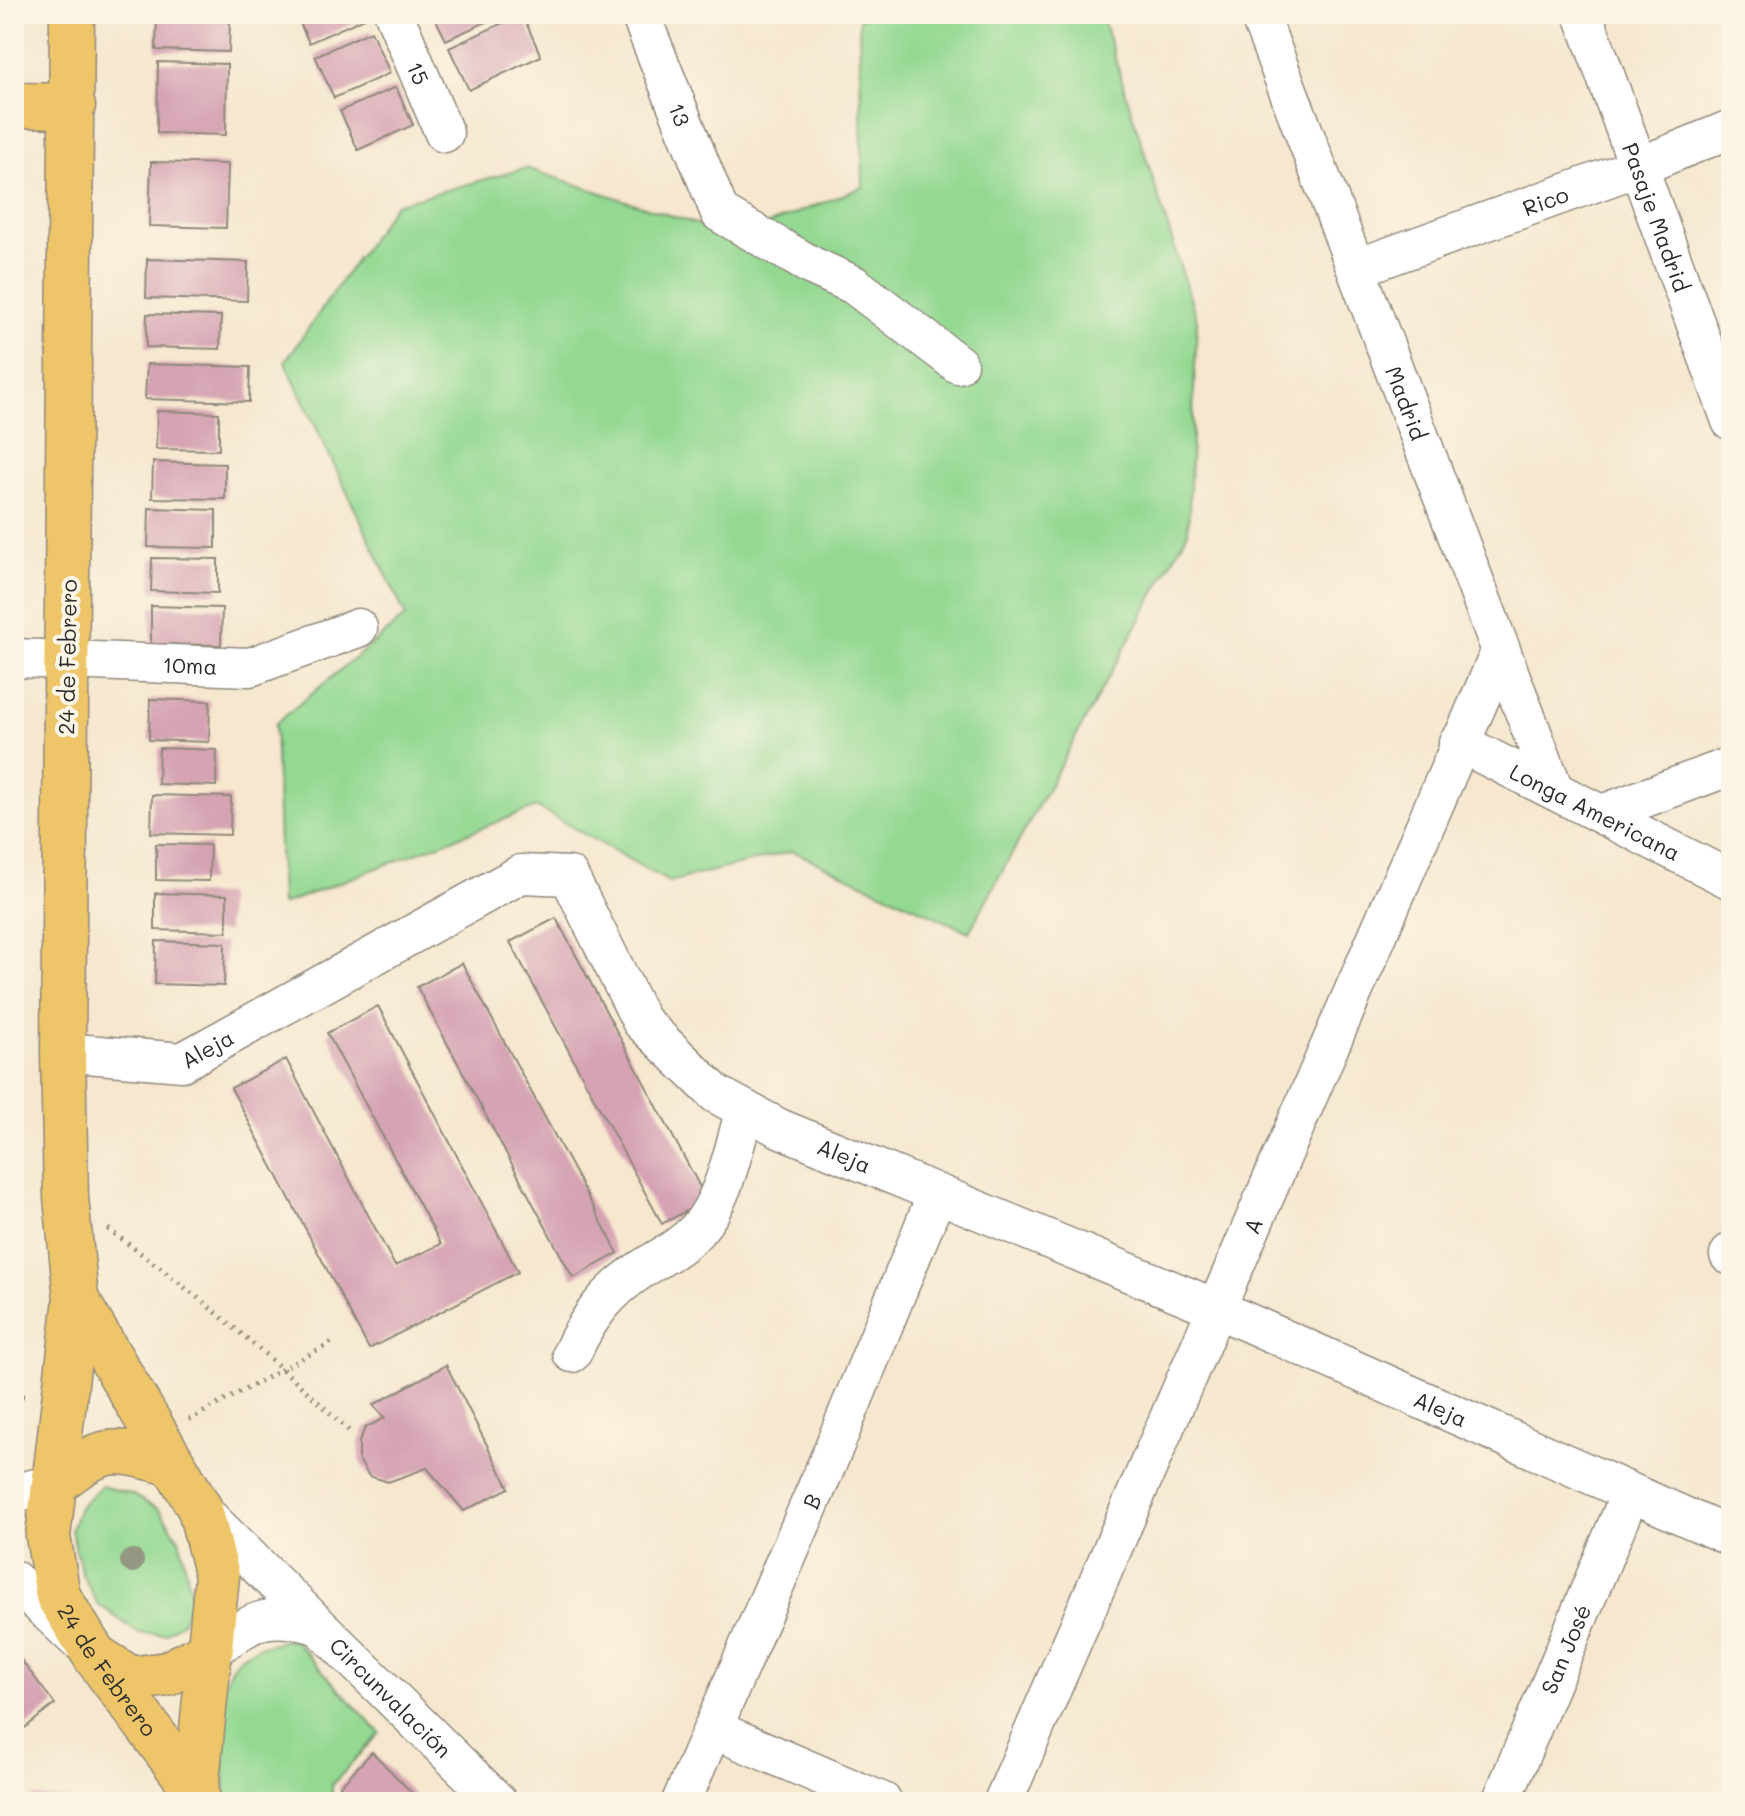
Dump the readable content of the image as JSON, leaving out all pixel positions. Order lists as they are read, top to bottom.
{
  "streets": {
    "main road": ["24 de Febrero"],
    "street": [
      "15",
      "13",
      "Rico",
      "Pasaje Madrid",
      "Madrid",
      "10ma",
      "Longa Americana",
      "Aleja",
      "A",
      "B",
      "San José",
      "Circunvalación"
    ]
  },
  "crossings": [
    ["Rico", "Pasaje Madrid"],
    ["Rico", "Madrid"],
    ["Madrid", "Longa Americana"],
    ["Madrid", "A"],
    ["24 de Febrero", "10ma"],
    ["24 de Febrero", "Aleja"],
    ["24 de Febrero", "Circunvalación"],
    ["Longa Americana", "A"],
    ["Aleja", "A"],
    ["Aleja", "B"],
    ["Aleja", "San José"]
  ]
}
